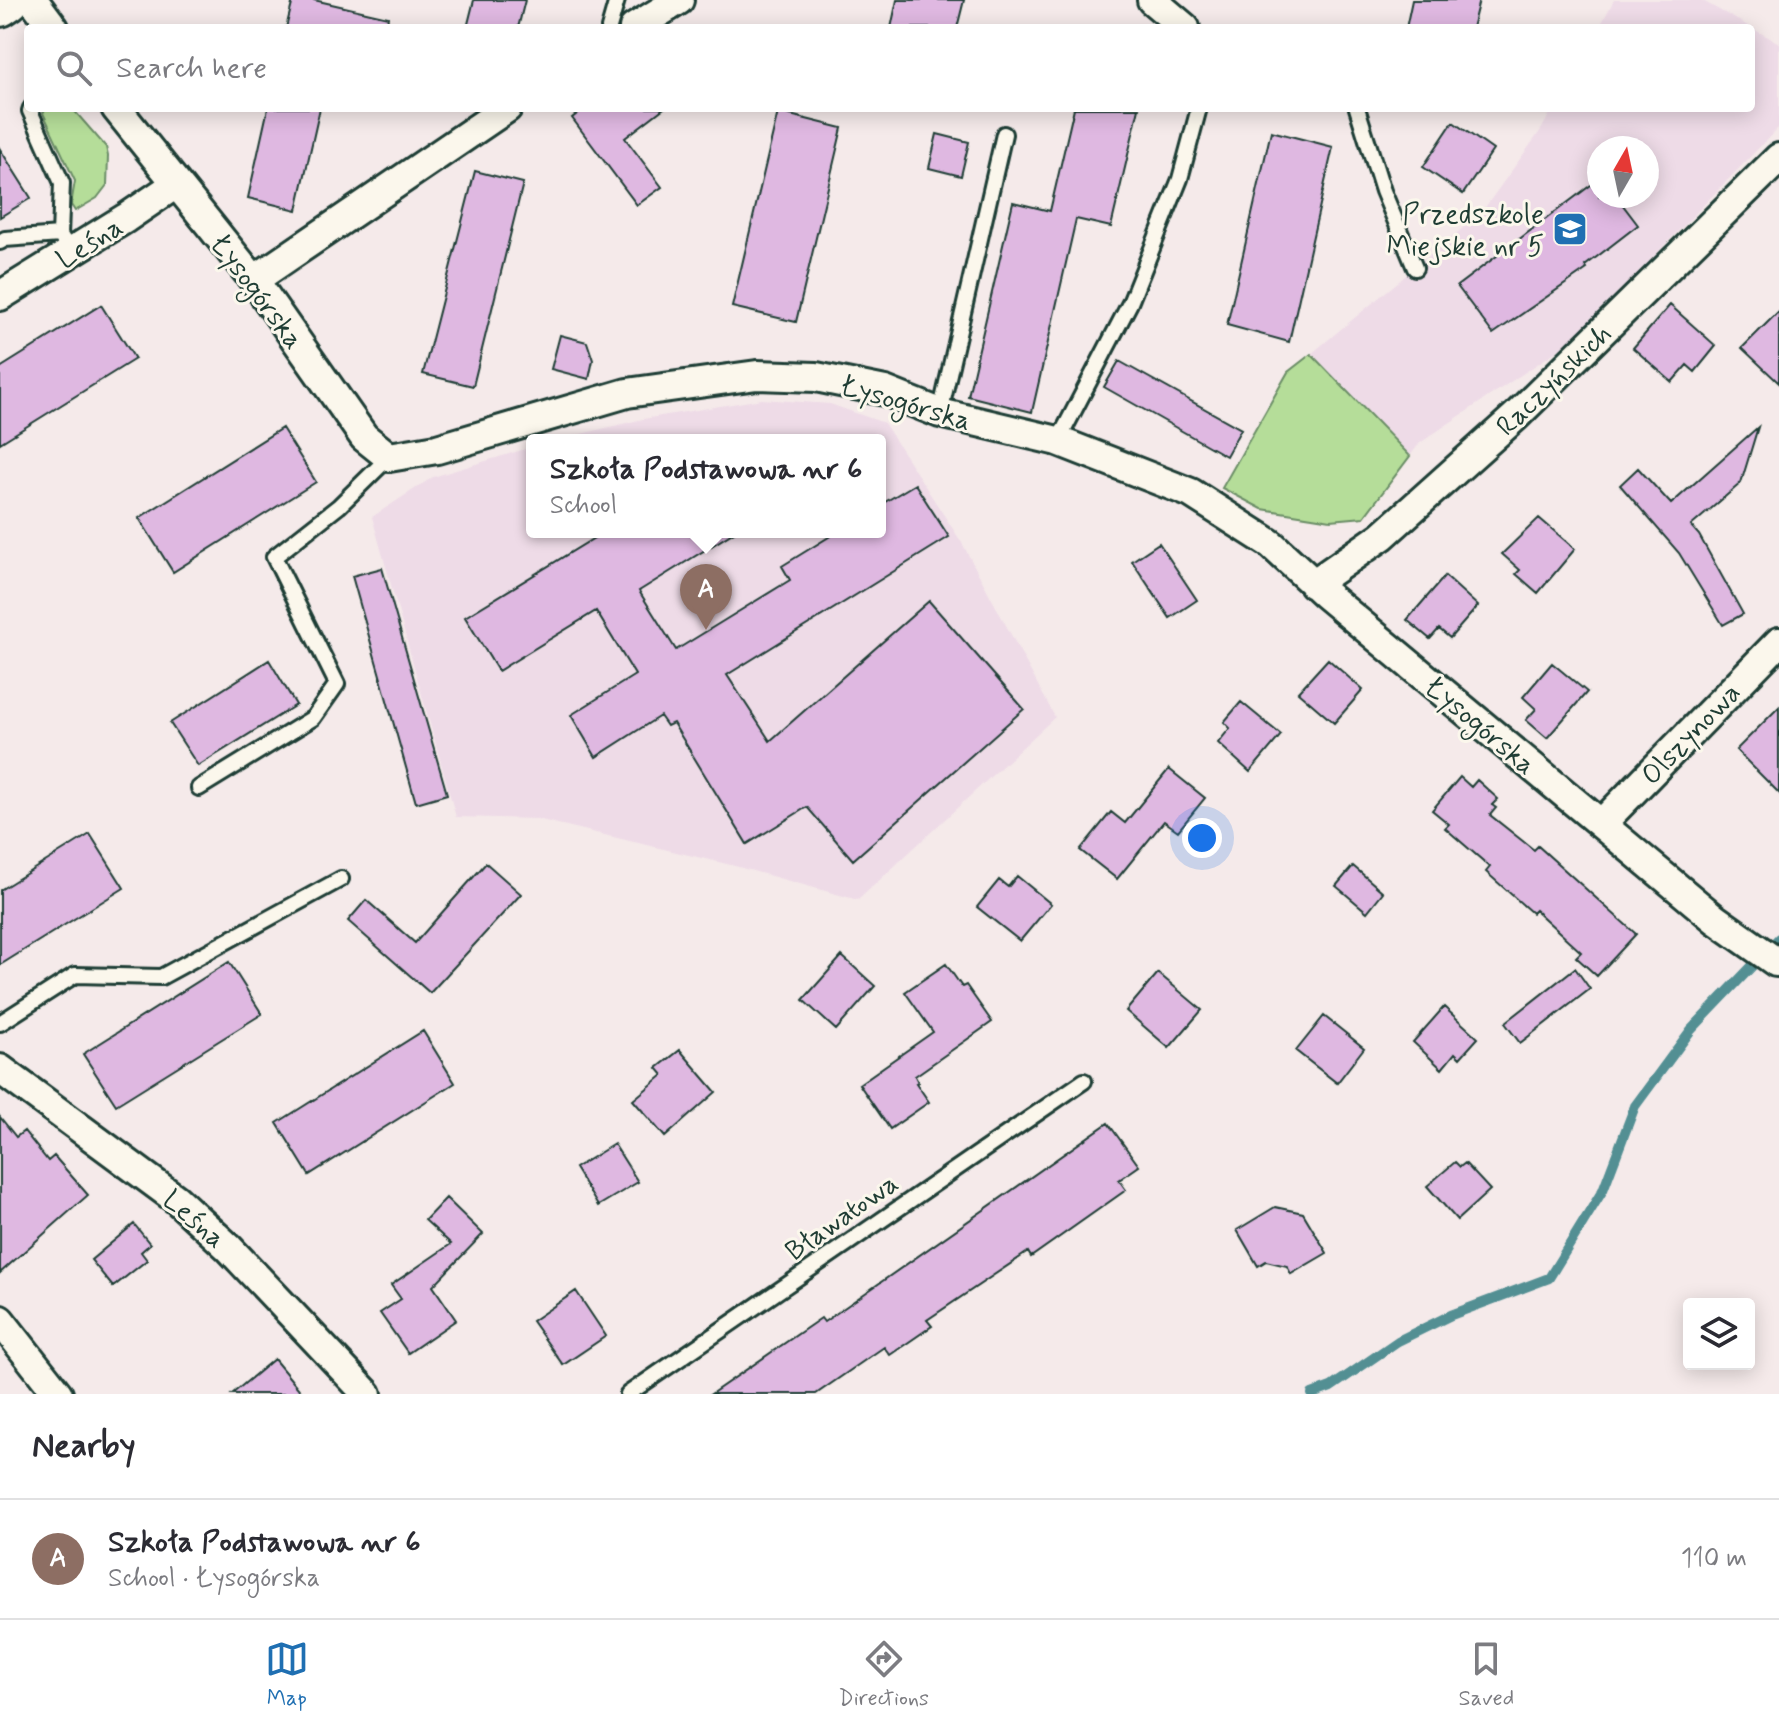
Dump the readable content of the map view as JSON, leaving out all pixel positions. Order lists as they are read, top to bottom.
{
  "streets": {
    "street": [
      "Leśna",
      "Łysogórska",
      "Raczyńskich",
      "Olszynowa"
    ],
    "lane": ["Bławatowa"]
  },
  "crossings": [
    ["Leśna", "Łysogórska"],
    ["Łysogórska", "Raczyńskich"],
    ["Łysogórska", "Olszynowa"]
  ],
  "places": {
    "school or university": ["Przedszkole Miejskie nr 5"]
  },
  "north": "top",
  "page": {
    "search": "Search here",
    "popup": ["Szkoła Podstawowa nr 6", "School"],
    "pins": "A",
    "heading": "Nearby",
    "list": [
      {
        "mark": "A",
        "name": "Szkoła Podstawowa nr 6",
        "note": "School · Łysogórska",
        "value": "110 m"
      }
    ],
    "nav": ["Map", "Directions", "Saved"]
  }
}
